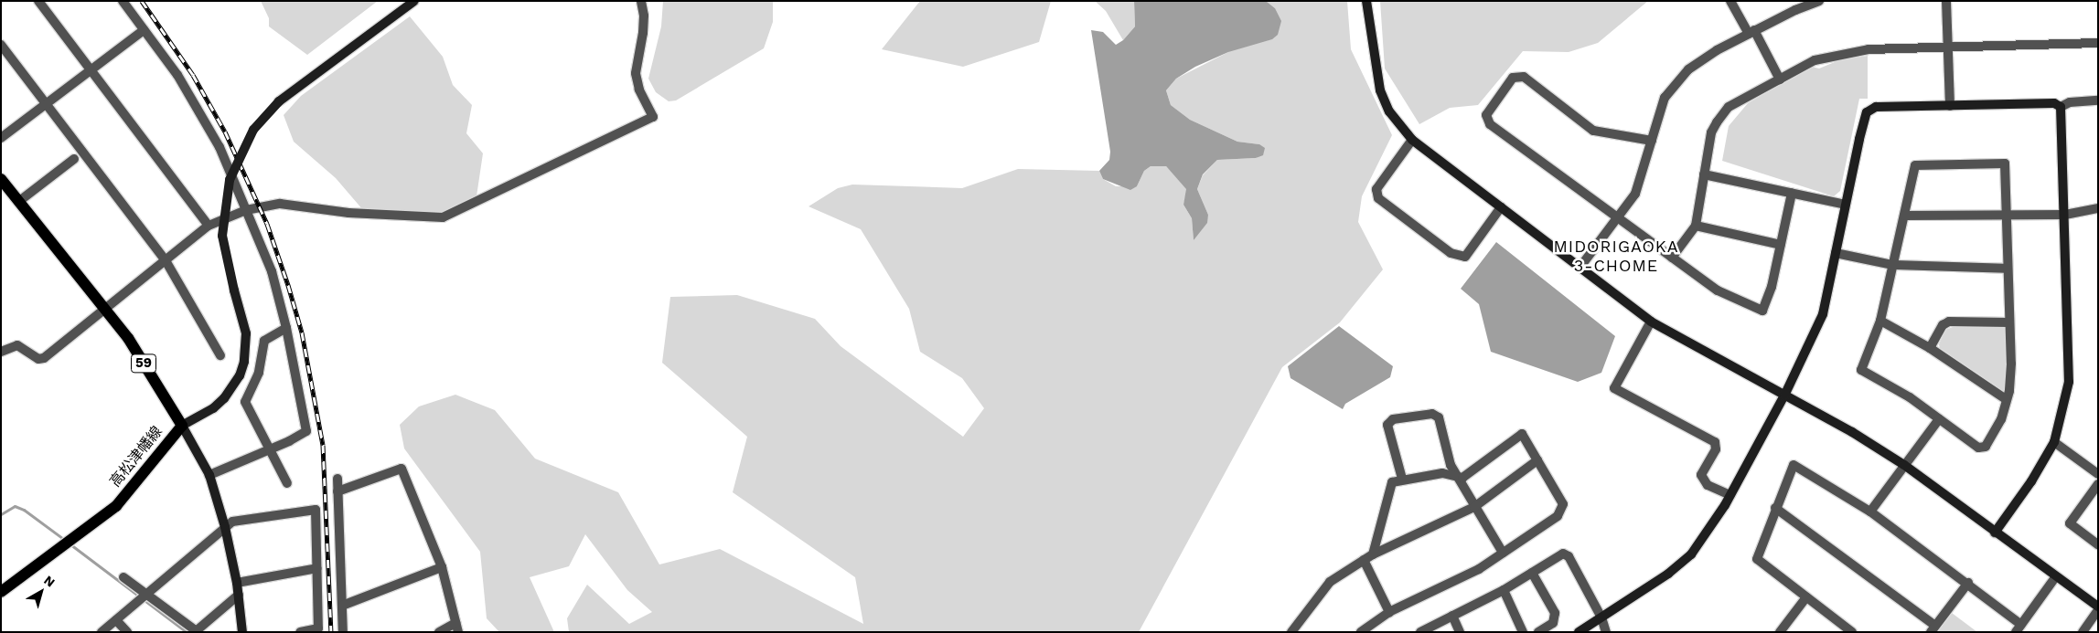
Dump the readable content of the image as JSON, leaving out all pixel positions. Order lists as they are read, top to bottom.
{
  "streets": {
    "main road": ["59", "高松津幡線"]
  },
  "districts": ["MIDORIGAOKA 3-CHOME"],
  "north": "top right"
}
